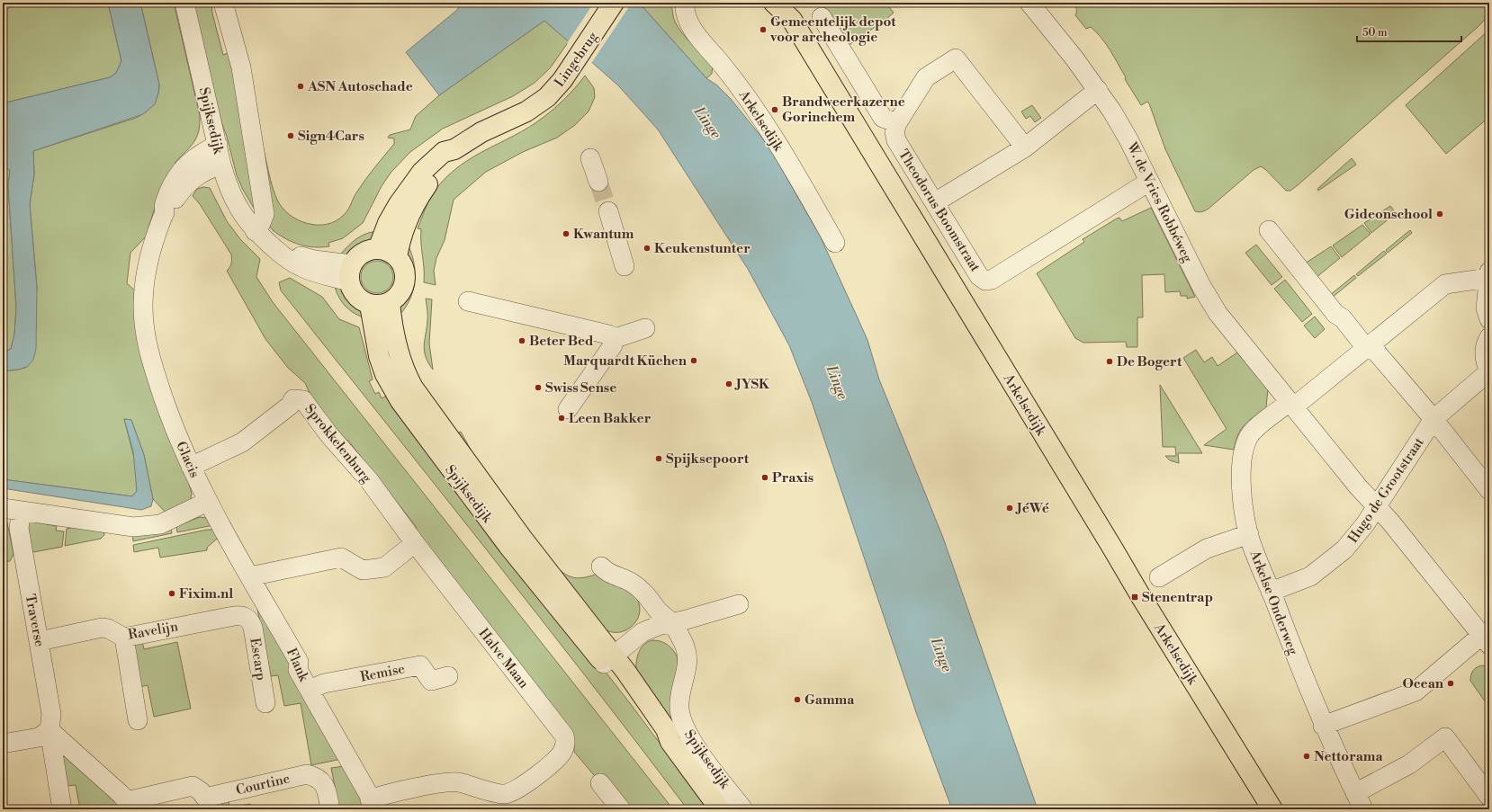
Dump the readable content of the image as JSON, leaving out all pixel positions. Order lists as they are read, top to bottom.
{
  "streets": {
    "main road": ["Lingebrug", "Spijksedijk", "Arkelsedijk"],
    "street": [
      "W. de Vries Robbéweg",
      "Theodorus Boomstraat",
      "Sprokkelenburg",
      "Glacis",
      "Hugo de Grootstraat",
      "Arkelse Onderweg",
      "Traverse",
      "Ravelijn",
      "Halve Maan",
      "Escarp",
      "Flank",
      "Remise",
      "Courtine"
    ]
  },
  "crossings": [
    ["Lingebrug", "Spijksedijk"],
    ["Spijksedijk", "Glacis"],
    ["W. de Vries Robbéweg", "Theodorus Boomstraat"],
    ["W. de Vries Robbéweg", "Hugo de Grootstraat"],
    ["W. de Vries Robbéweg", "Arkelse Onderweg"],
    ["Sprokkelenburg", "Glacis"],
    ["Sprokkelenburg", "Halve Maan"],
    ["Glacis", "Flank"],
    ["Hugo de Grootstraat", "Arkelse Onderweg"],
    ["Traverse", "Ravelijn"],
    ["Ravelijn", "Escarp"],
    ["Halve Maan", "Flank"],
    ["Flank", "Remise"]
  ],
  "water": ["Linge"],
  "places": {
    "other": [
      "Gemeentelijk depot voor archeologie",
      "ASN Autoschade",
      "Brandweerkazerne Gorinchem",
      "Sign4Cars",
      "Gideonschool",
      "Kwantum",
      "Keukenstunter",
      "Beter Bed",
      "Marquardt Küchen",
      "De Bogert",
      "JYSK",
      "Swiss Sense",
      "Leen Bakker",
      "Spijksepoort",
      "Praxis",
      "JéWé",
      "Fixim.nl",
      "Ocean",
      "Gamma",
      "Nettorama"
    ],
    "transit": ["Stenentrap"]
  },
  "scale_bar": "50 m"
}
